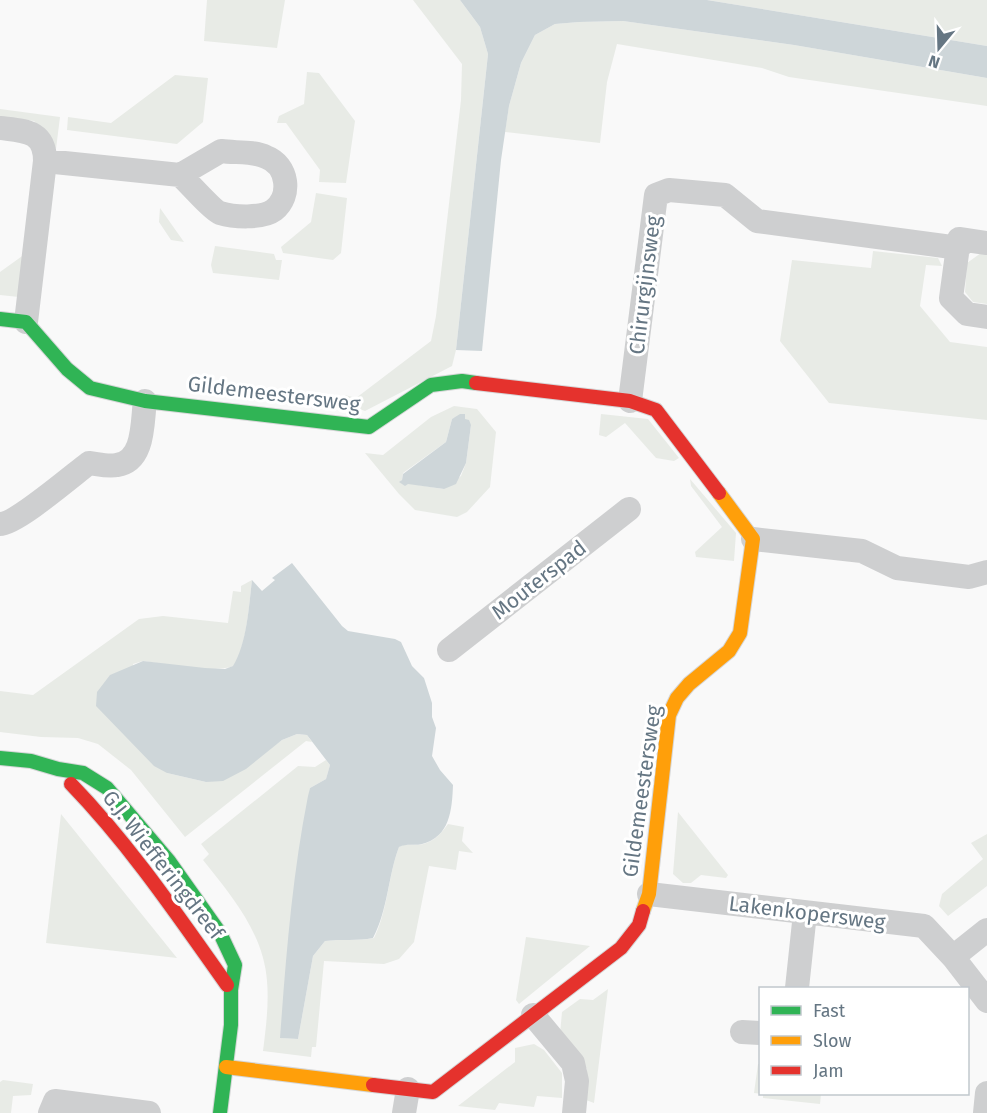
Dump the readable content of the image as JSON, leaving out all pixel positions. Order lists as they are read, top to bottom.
{
  "streets": {
    "street": [
      "Chirurgijnsweg",
      "Gildemeestersweg",
      "Mouterspad",
      "G.J. Wiefferingdreef",
      "Lakenkopersweg"
    ]
  },
  "crossings": [
    ["Chirurgijnsweg", "Gildemeestersweg"],
    ["Gildemeestersweg", "G.J. Wiefferingdreef"],
    ["Gildemeestersweg", "Lakenkopersweg"]
  ],
  "legend": ["Fast", "Slow", "Jam"],
  "north": "bottom"
}
